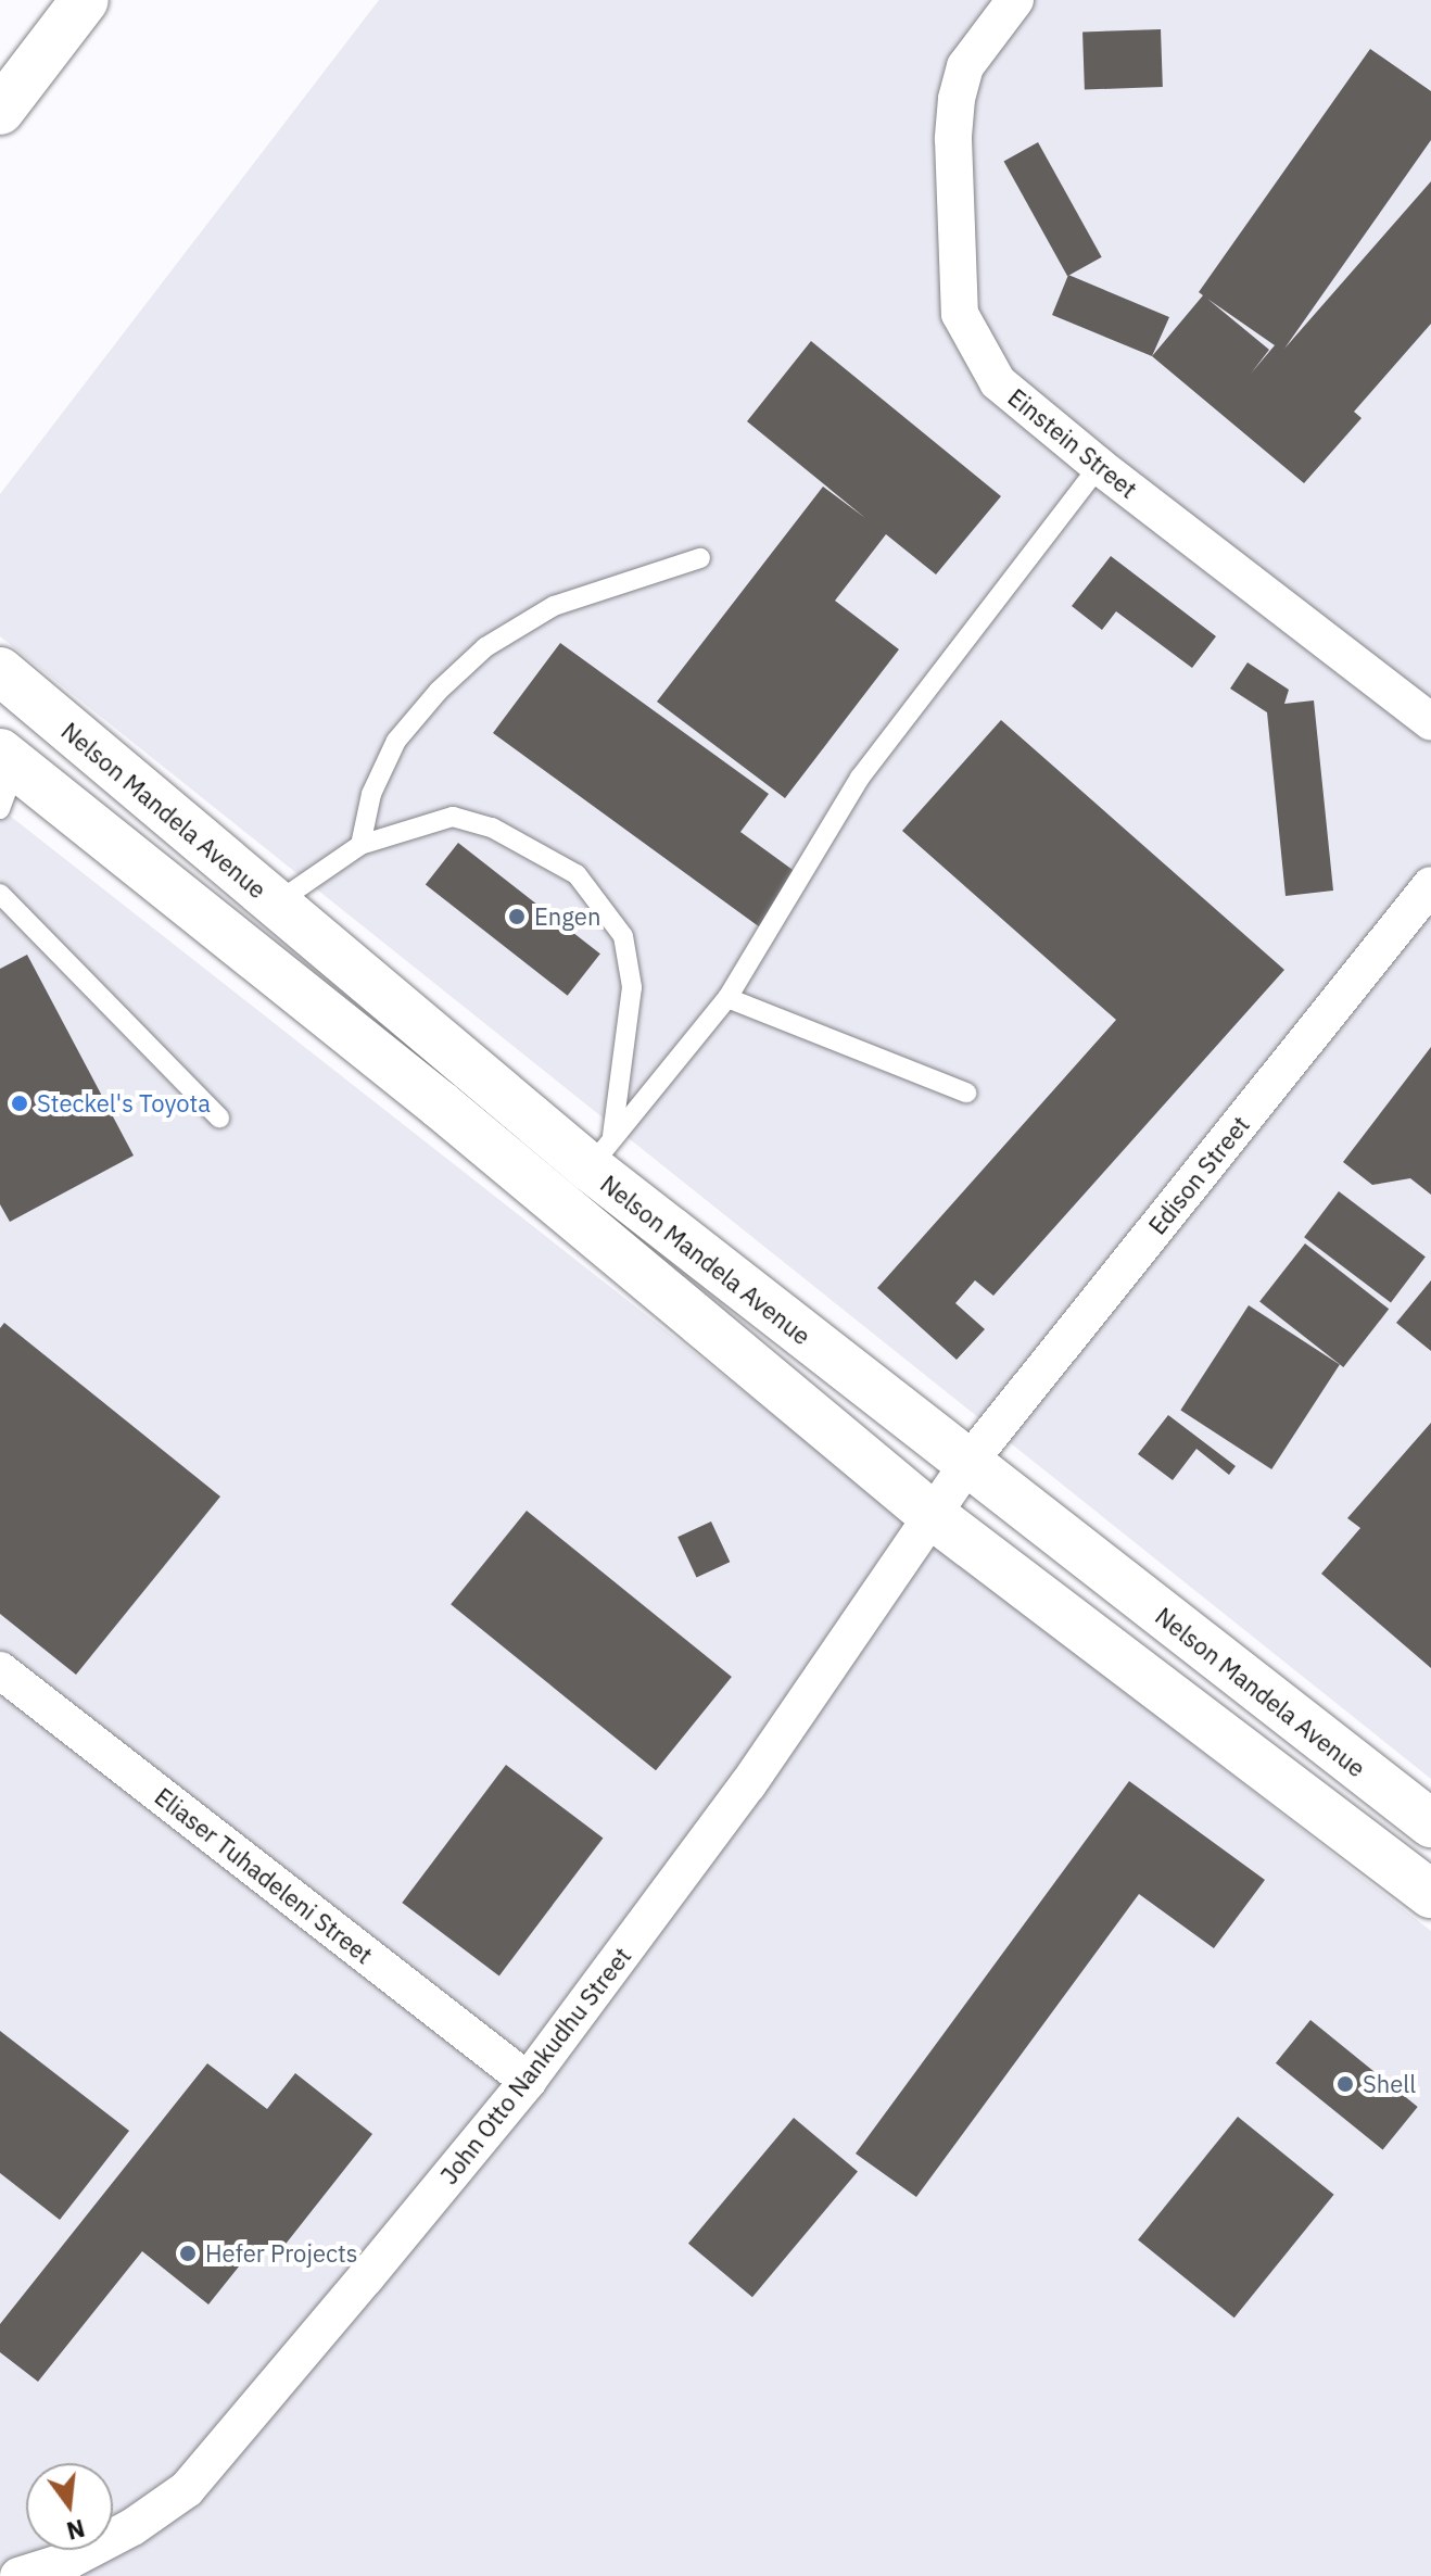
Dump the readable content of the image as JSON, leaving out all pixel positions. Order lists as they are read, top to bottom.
{
  "streets": {
    "main road": ["Nelson Mandela Avenue"],
    "street": [
      "Einstein Street",
      "Edison Street",
      "Eliaser Tuhadeleni Street",
      "John Otto Nankudhu Street"
    ]
  },
  "crossings": [
    ["Nelson Mandela Avenue", "Edison Street"],
    ["Nelson Mandela Avenue", "John Otto Nankudhu Street"],
    ["Edison Street", "John Otto Nankudhu Street"],
    ["Eliaser Tuhadeleni Street", "John Otto Nankudhu Street"]
  ],
  "places": [
    "Engen",
    "Steckel's Toyota",
    "Shell",
    "Hefer Projects"
  ],
  "north": "bottom"
}
